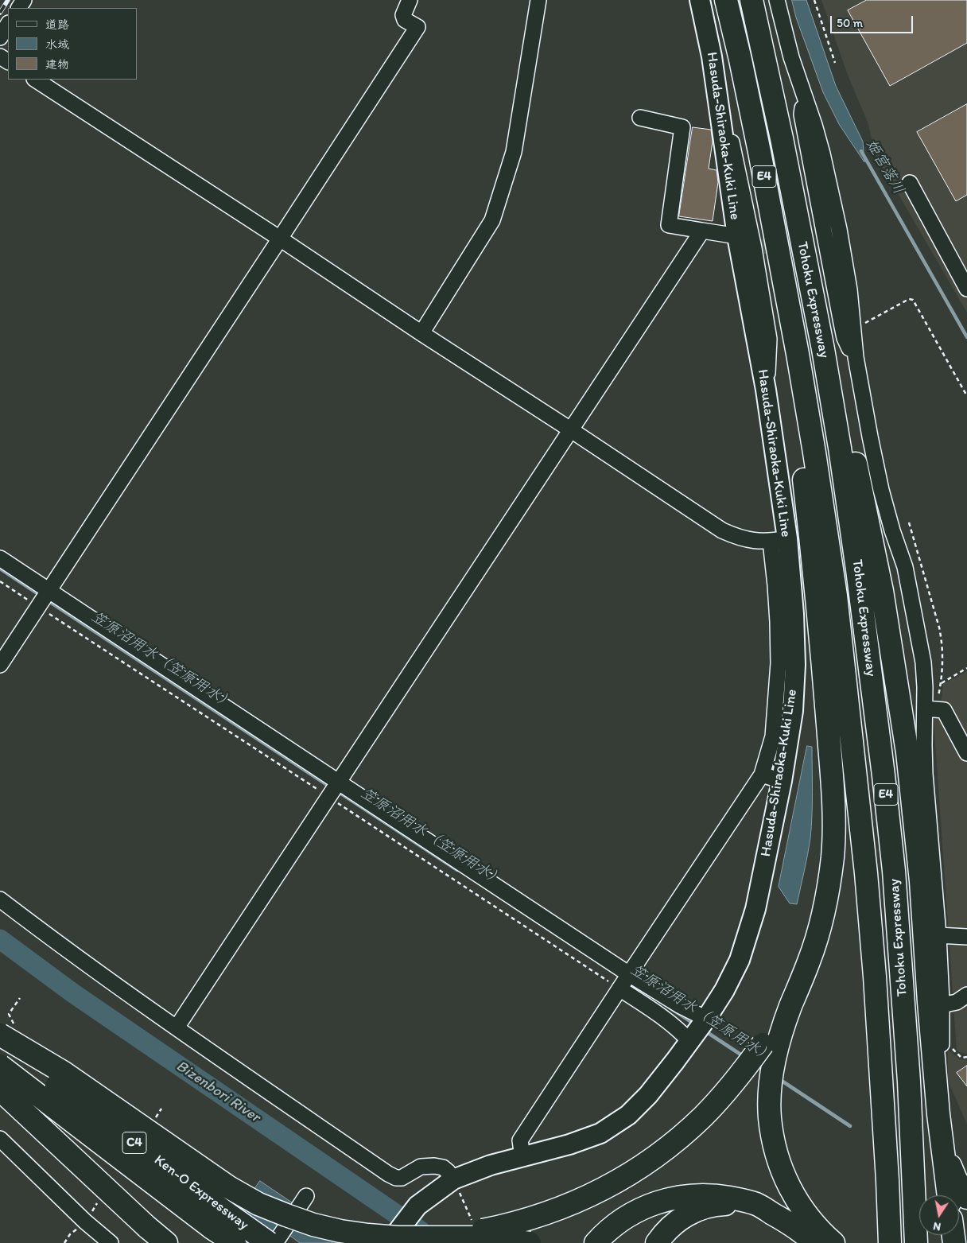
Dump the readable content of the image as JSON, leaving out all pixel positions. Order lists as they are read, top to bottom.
{
  "streets": {
    "highway": [
      "E4",
      "Tohoku Expressway",
      "C4",
      "Ken-O Expressway"
    ],
    "main road": ["Hasuda-Shiraoka-Kuki Line"]
  },
  "water": ["姫宮落川", "笠原沼用水（笠原用水）", "Bizenbori River"],
  "legend": ["道路", "水域", "建物"],
  "scale_bar": "50 m",
  "north": "bottom"
}
